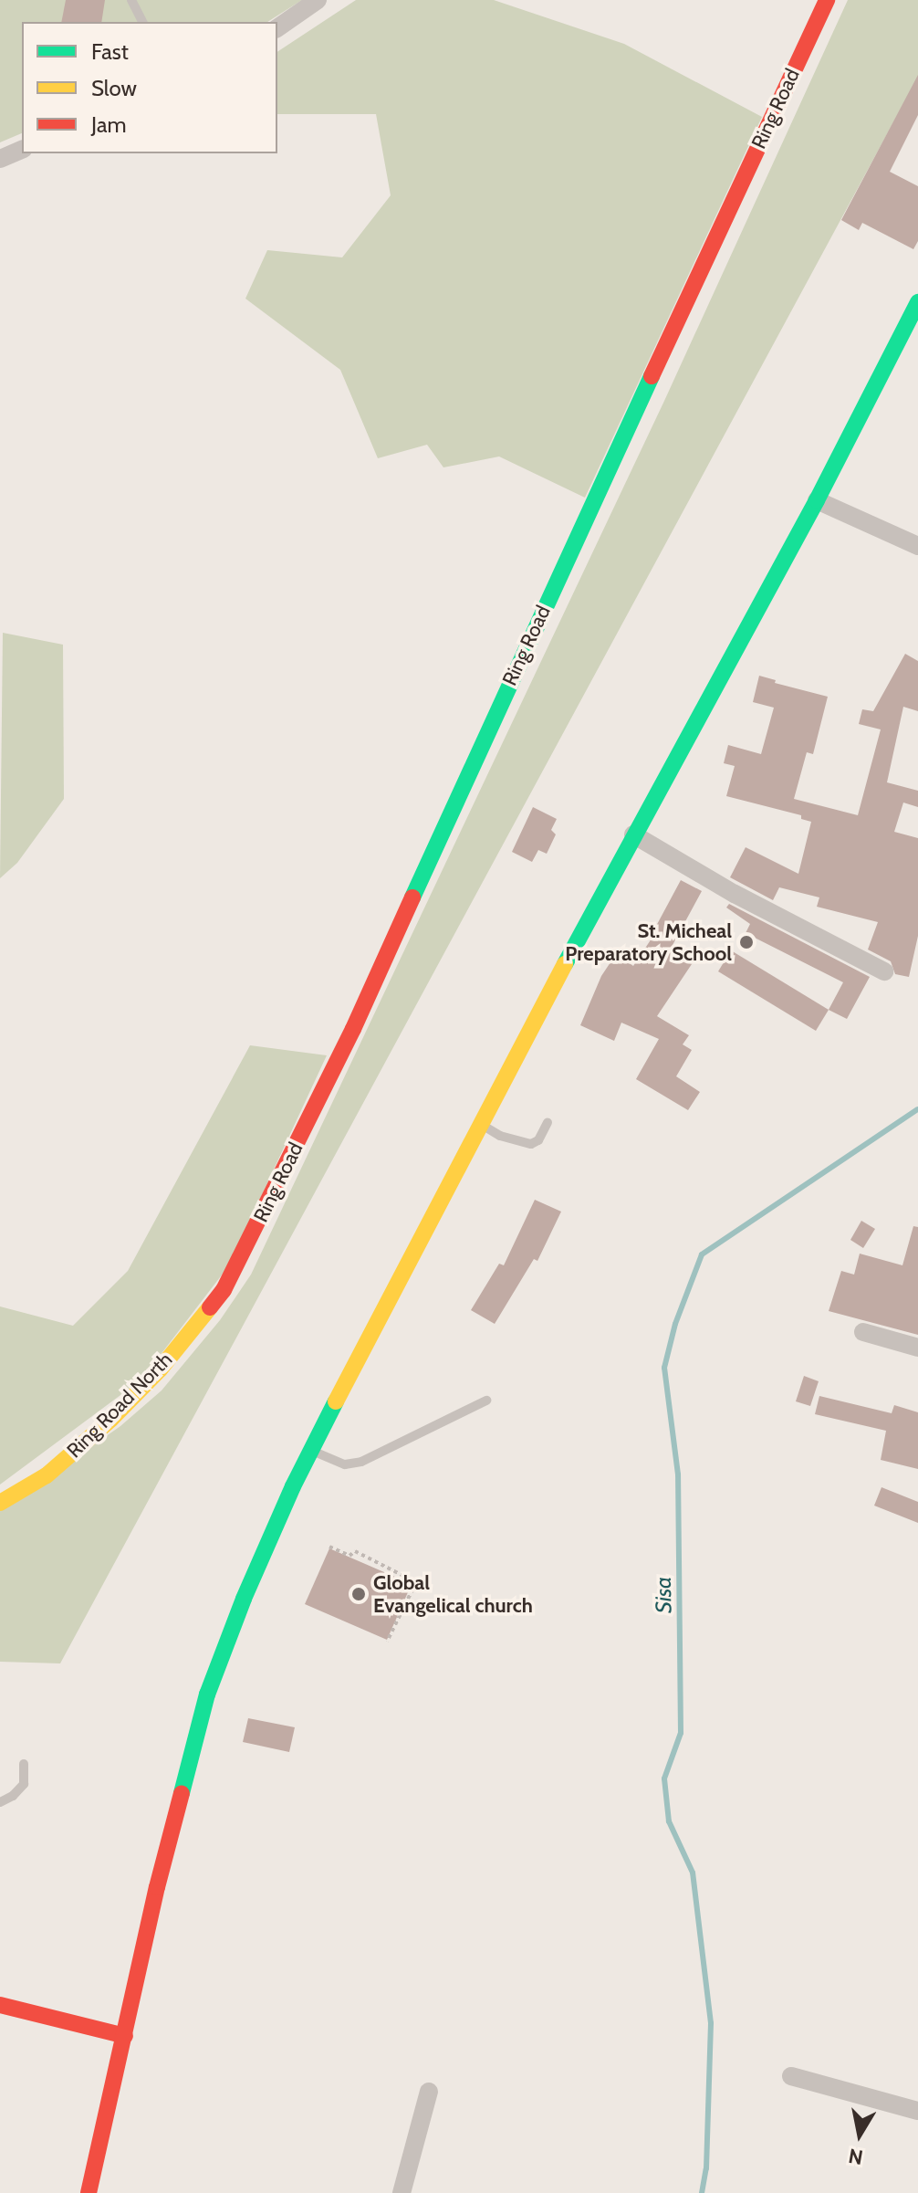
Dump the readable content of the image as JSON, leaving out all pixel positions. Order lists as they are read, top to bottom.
{
  "streets": {
    "street": ["Ring Road", "Ring Road North"]
  },
  "crossings": [
    ["Ring Road", "Ring Road North"]
  ],
  "water": ["Sisa"],
  "places": ["St. Micheal Preparatory School", "Global Evangelical church"],
  "legend": ["Fast", "Slow", "Jam"],
  "north": "bottom"
}
